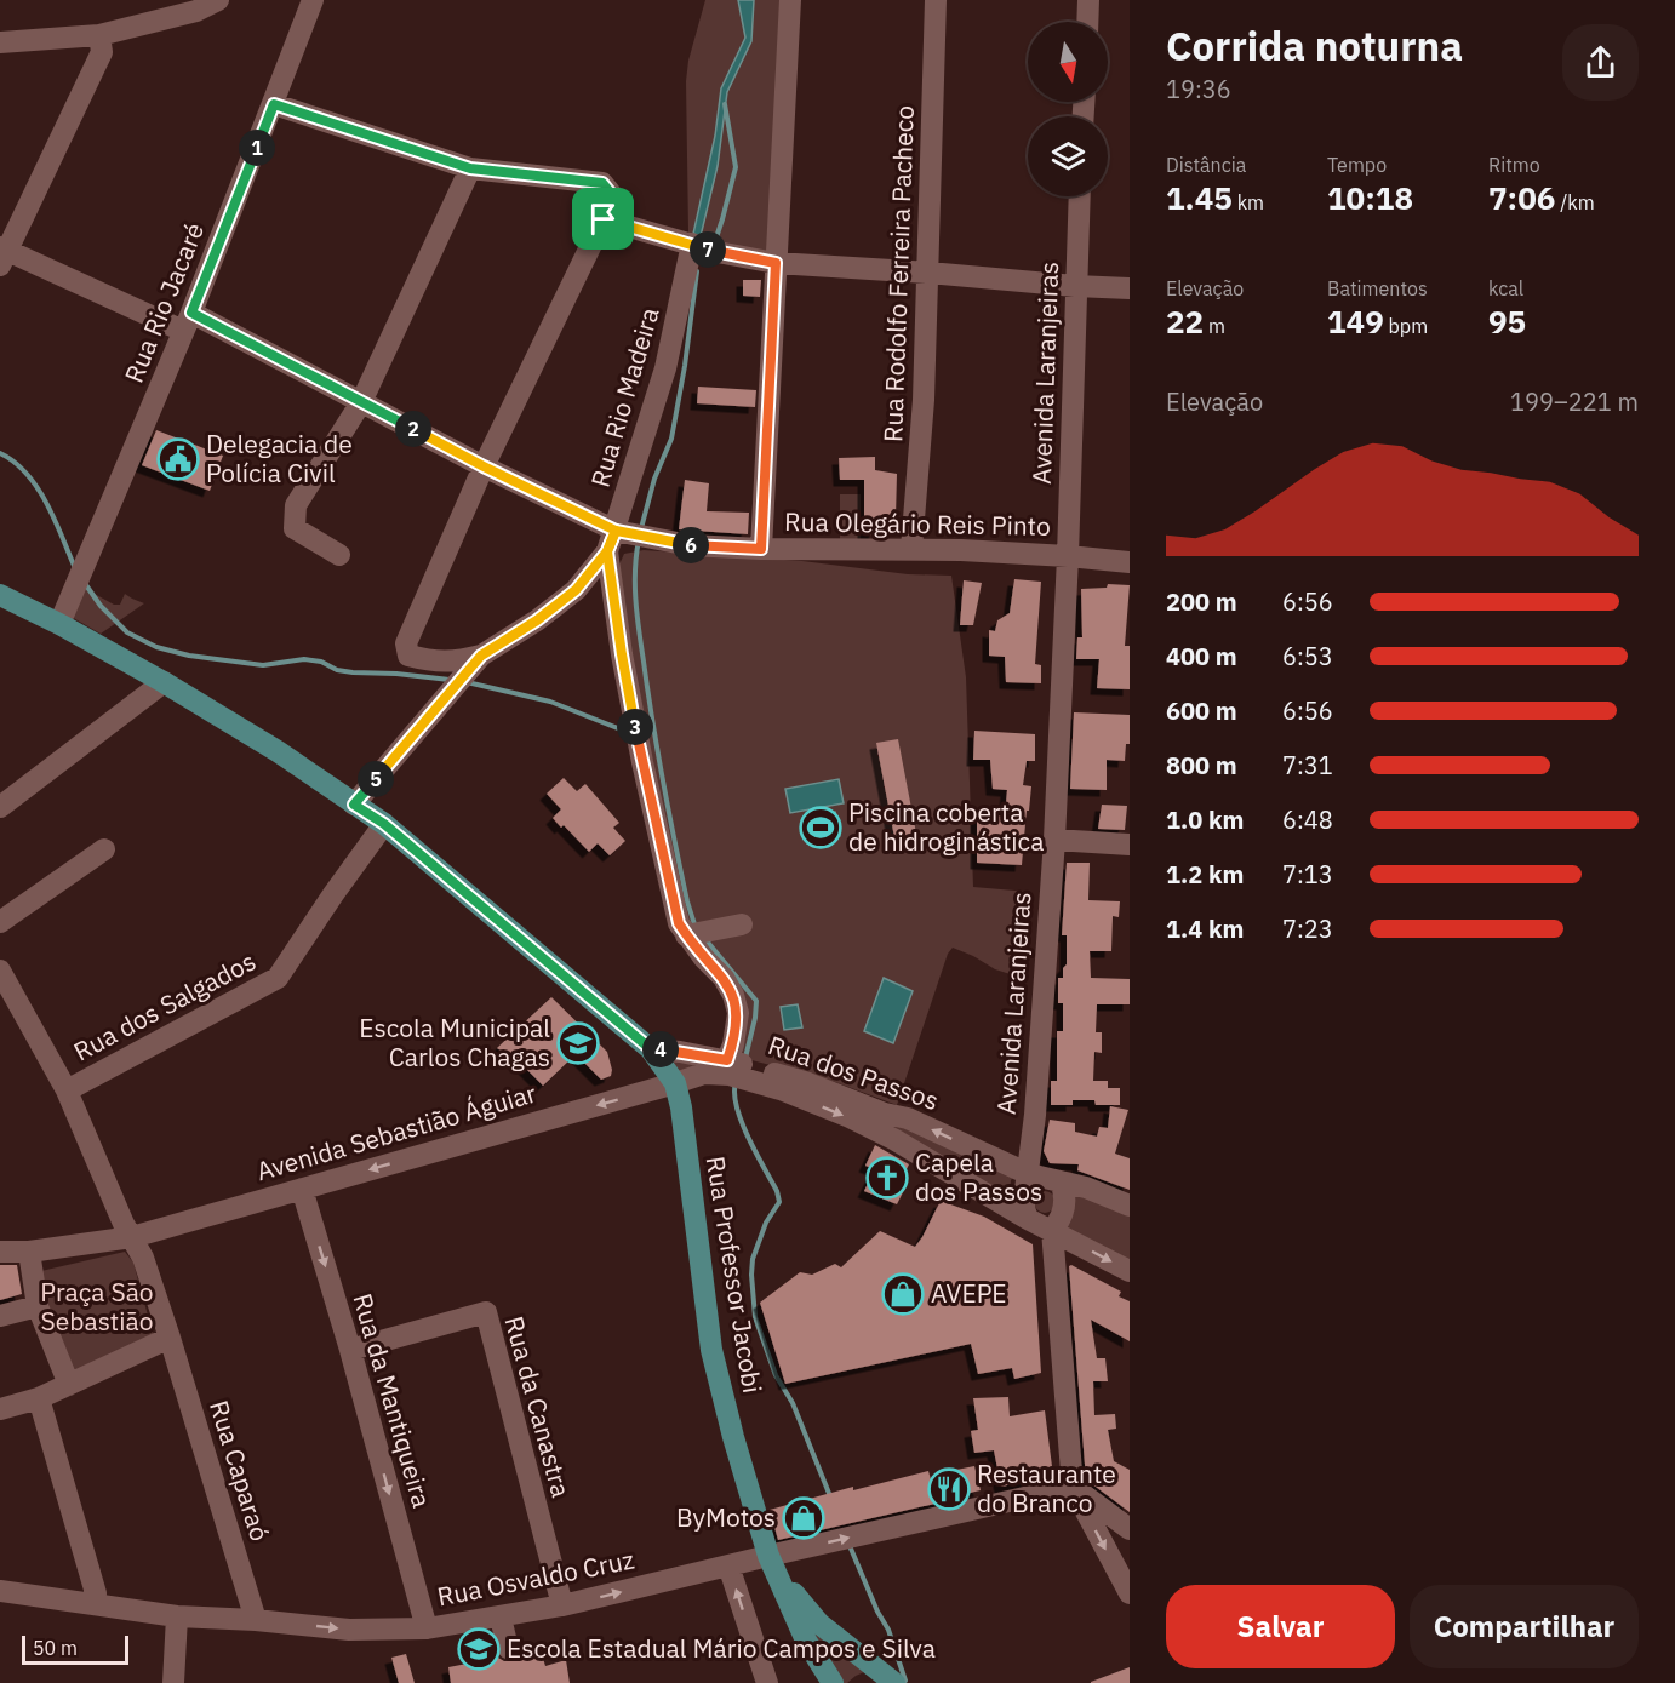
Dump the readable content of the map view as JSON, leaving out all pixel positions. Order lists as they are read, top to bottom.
{
  "streets": {
    "main road": ["Rua Professor Jacobi"],
    "street": [
      "Rua Rodolfo Ferreira Pacheco",
      "Rua Rio Jacaré",
      "Avenida Laranjeiras",
      "Rua Rio Madeira",
      "Rua Olegário Reis Pinto",
      "Rua dos Salgados",
      "Rua dos Passos",
      "Avenida Sebastião Águiar",
      "Rua da Mantiqueira",
      "Rua da Canastra",
      "Rua Caparaó",
      "Rua Osvaldo Cruz"
    ]
  },
  "crossings": [
    ["Rua Rodolfo Ferreira Pacheco", "Rua Olegário Reis Pinto"],
    ["Rua Rio Jacaré", "Rua Olegário Reis Pinto"],
    ["Rua Rio Jacaré", "Rua Professor Jacobi"],
    ["Avenida Laranjeiras", "Rua Olegário Reis Pinto"],
    ["Avenida Laranjeiras", "Rua dos Passos"],
    ["Rua Rio Madeira", "Rua Olegário Reis Pinto"],
    ["Rua Rio Madeira", "Rua Professor Jacobi"],
    ["Rua dos Salgados", "Rua Professor Jacobi"],
    ["Rua dos Passos", "Avenida Sebastião Águiar"],
    ["Rua dos Passos", "Rua Professor Jacobi"],
    ["Avenida Sebastião Águiar", "Rua Professor Jacobi"],
    ["Avenida Sebastião Águiar", "Rua da Mantiqueira"],
    ["Rua Professor Jacobi", "Rua Osvaldo Cruz"],
    ["Rua da Mantiqueira", "Rua da Canastra"],
    ["Rua da Mantiqueira", "Rua Osvaldo Cruz"],
    ["Rua da Canastra", "Rua Osvaldo Cruz"],
    ["Rua Caparaó", "Rua Osvaldo Cruz"]
  ],
  "one_way": ["Avenida Sebastião Águiar", "Rua da Mantiqueira", "Rua Osvaldo Cruz"],
  "parks": ["Praça São Sebastião"],
  "places": {
    "public building": ["Delegacia de Polícia Civil"],
    "sports": ["Piscina coberta de hidroginástica"],
    "school or university": ["Escola Municipal Carlos Chagas", "Escola Estadual Mário Campos e Silva"],
    "church": ["Capela dos Passos"],
    "shop": ["AVEPE", "ByMotos"],
    "restaurant": ["Restaurante do Branco"]
  },
  "scale_bar": "50 m",
  "north": "bottom",
  "page": {
    "heading": ["Corrida noturna", "19:36"],
    "stats": [
      ["Distância", "1.45 km"],
      ["Tempo", "10:18"],
      ["Ritmo", "7:06 /km"],
      ["Elevação", "22 m"],
      ["Batimentos", "149 bpm"],
      ["kcal", "95"]
    ],
    "pins": [
      "1",
      "7",
      "2",
      "6",
      "3",
      "5",
      "4"
    ],
    "chart": ["Elevação", "199–221 m"],
    "list": [
      {
        "name": "200 m",
        "note": "6:56"
      },
      {
        "name": "400 m",
        "note": "6:53"
      },
      {
        "name": "600 m",
        "note": "6:56"
      },
      {
        "name": "800 m",
        "note": "7:31"
      },
      {
        "name": "1.0 km",
        "note": "6:48"
      },
      {
        "name": "1.2 km",
        "note": "7:13"
      },
      {
        "name": "1.4 km",
        "note": "7:23"
      }
    ],
    "buttons": ["Salvar", "Compartilhar"],
    "scale": "50 m"
  }
}
